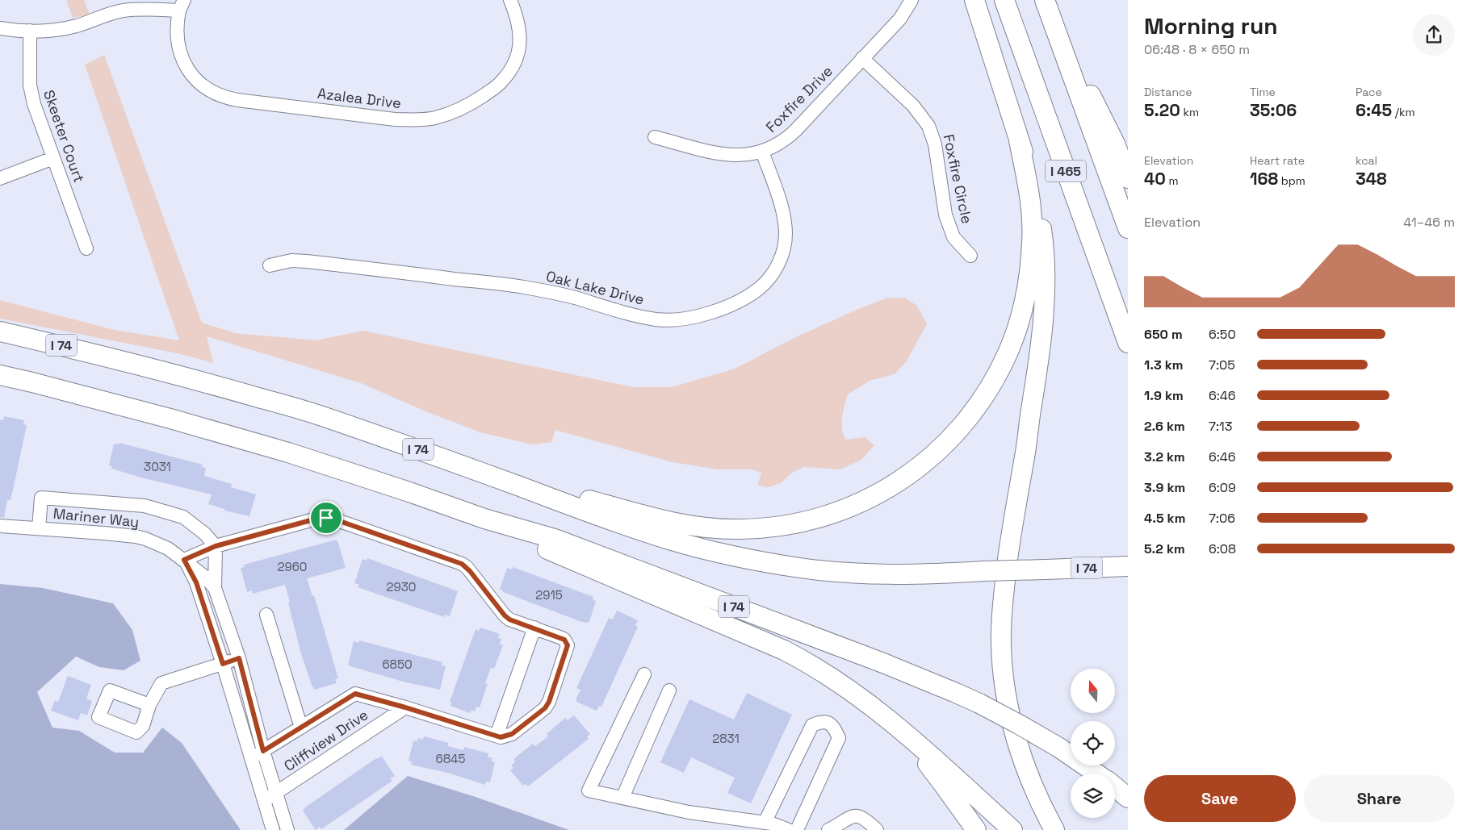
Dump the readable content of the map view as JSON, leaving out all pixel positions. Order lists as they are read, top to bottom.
{
  "streets": {
    "highway": ["I 465", "I 74"],
    "street": [
      "Azalea Drive",
      "Foxfire Drive",
      "Skeeter Court",
      "Foxfire Circle",
      "Oak Lake Drive",
      "Mariner Way",
      "Cliffview Drive"
    ]
  },
  "crossings": [
    ["Foxfire Drive", "Foxfire Circle"],
    ["Foxfire Drive", "Oak Lake Drive"]
  ],
  "house_numbers": [
    "3031",
    "2960",
    "2930",
    "2915",
    "6850",
    "2831",
    "6845"
  ],
  "north": "top",
  "page": {
    "heading": ["Morning run", "06:48 · 8 × 650 m"],
    "stats": [
      ["Distance", "5.20 km"],
      ["Time", "35:06"],
      ["Pace", "6:45 /km"],
      ["Elevation", "40 m"],
      ["Heart rate", "168 bpm"],
      ["kcal", "348"]
    ],
    "chart": ["Elevation", "41–46 m"],
    "list": [
      {
        "name": "650 m",
        "note": "6:50"
      },
      {
        "name": "1.3 km",
        "note": "7:05"
      },
      {
        "name": "1.9 km",
        "note": "6:46"
      },
      {
        "name": "2.6 km",
        "note": "7:13"
      },
      {
        "name": "3.2 km",
        "note": "6:46"
      },
      {
        "name": "3.9 km",
        "note": "6:09"
      },
      {
        "name": "4.5 km",
        "note": "7:06"
      },
      {
        "name": "5.2 km",
        "note": "6:08"
      }
    ],
    "buttons": ["Save", "Share"]
  }
}
